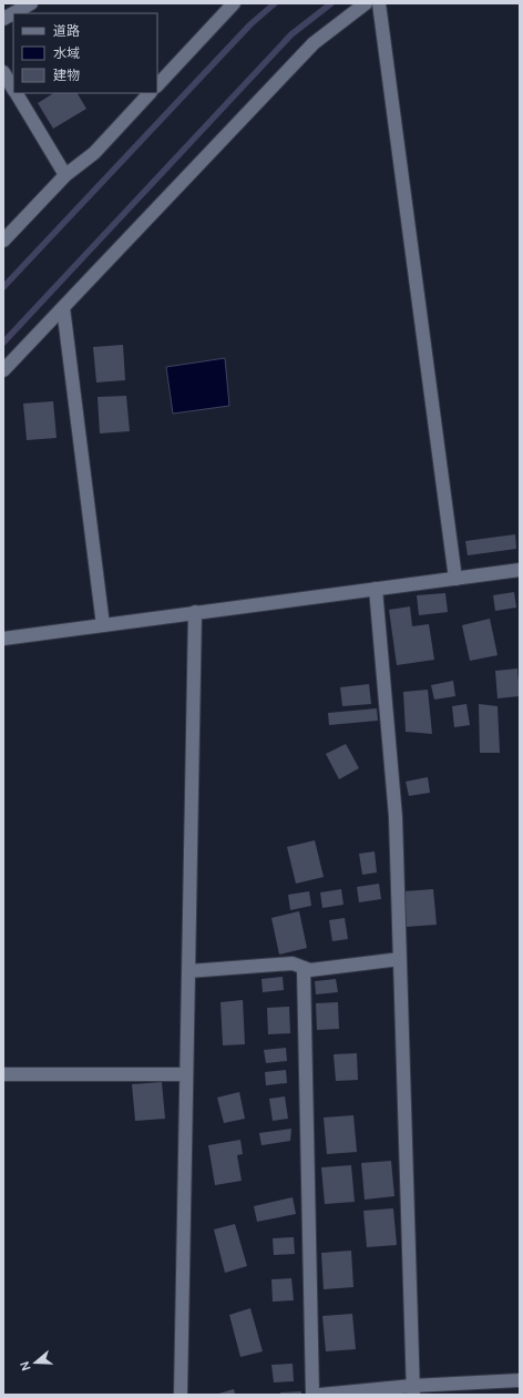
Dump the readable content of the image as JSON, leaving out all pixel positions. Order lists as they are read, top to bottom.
{
  "legend": ["道路", "水域", "建物"],
  "north": "left"
}
